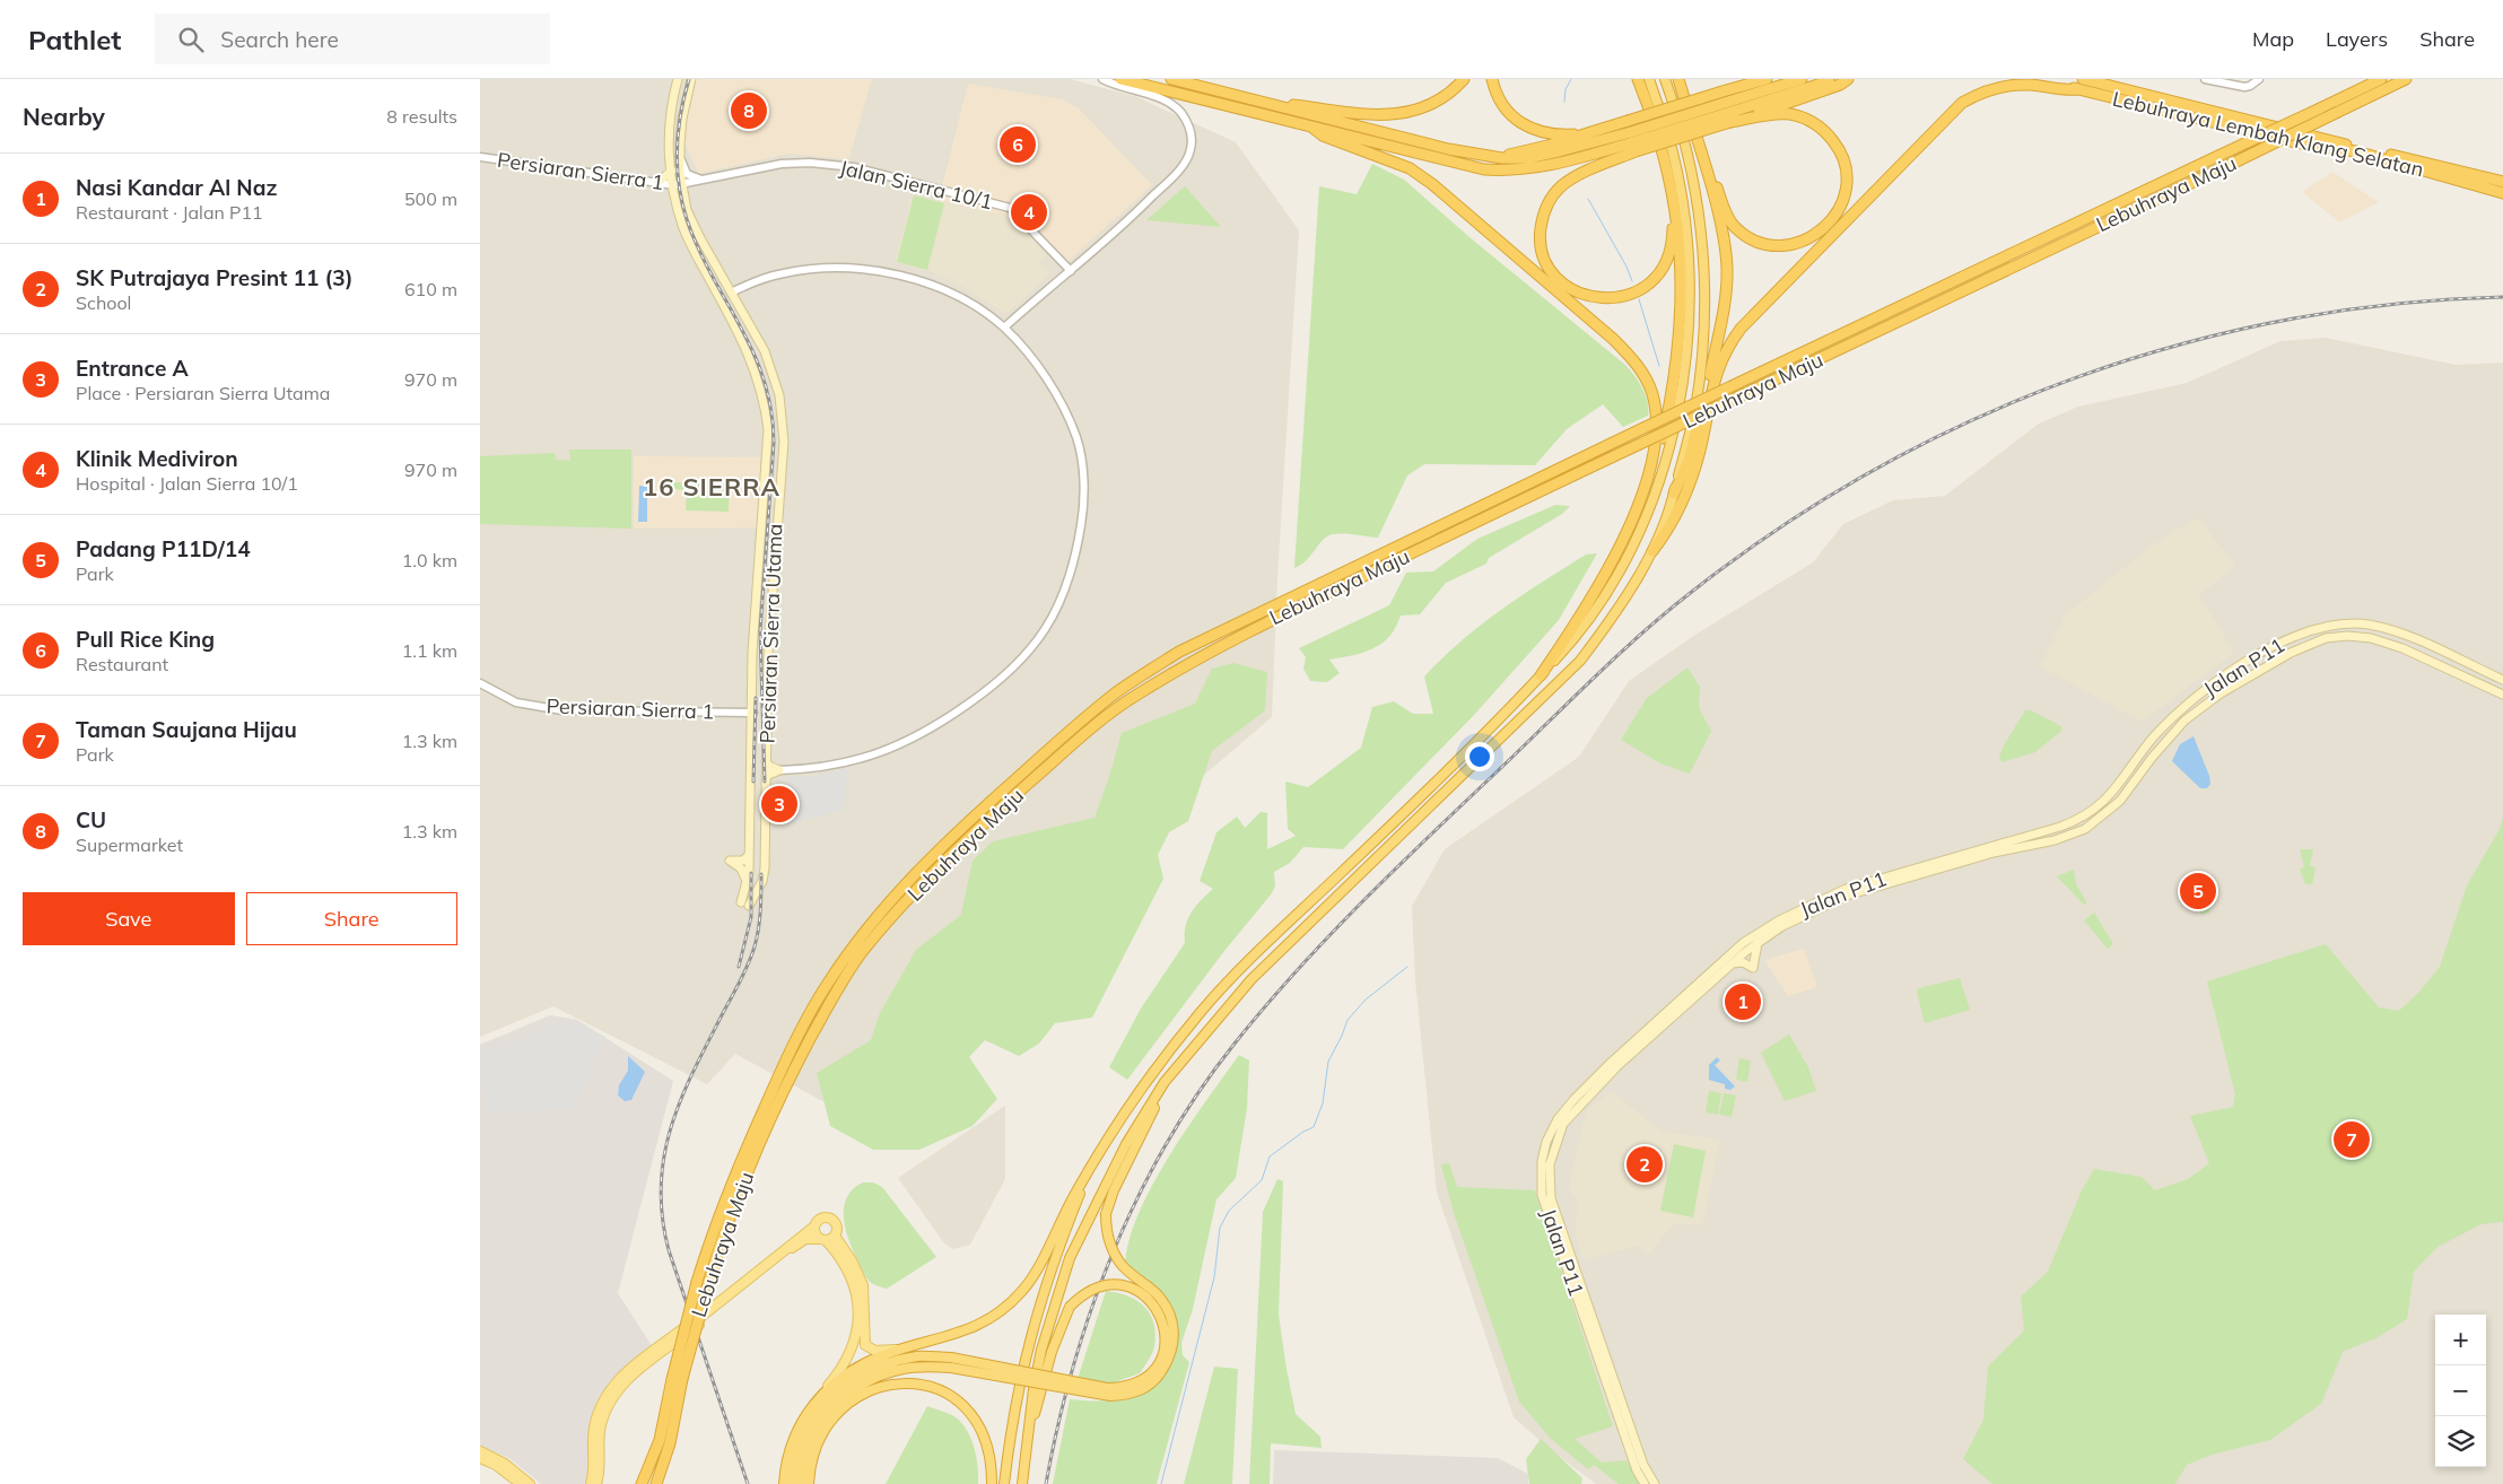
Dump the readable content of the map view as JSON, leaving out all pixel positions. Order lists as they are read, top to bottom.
{
  "streets": {
    "highway": ["Lebuhraya Lembah Klang Selatan", "Lebuhraya Maju"],
    "main road": ["Persiaran Sierra Utama", "Jalan P11"],
    "street": ["Persiaran Sierra 1", "Jalan Sierra 10/1"]
  },
  "crossings": [
    ["Persiaran Sierra 1", "Jalan Sierra 10/1"],
    ["Persiaran Sierra 1", "Persiaran Sierra Utama"],
    ["Jalan Sierra 10/1", "Persiaran Sierra Utama"]
  ],
  "districts": ["16 SIERRA"],
  "page": {
    "header": "Pathlet",
    "search": "Search here",
    "nav": ["Map", "Layers", "Share"],
    "heading": ["Nearby", "8 results"],
    "pins": [
      "8",
      "6",
      "4",
      "3",
      "5",
      "1",
      "7",
      "2"
    ],
    "list": [
      {
        "mark": "1",
        "name": "Nasi Kandar Al Naz",
        "note": "Restaurant · Jalan P11",
        "value": "500 m"
      },
      {
        "mark": "2",
        "name": "SK Putrajaya Presint 11 (3)",
        "note": "School",
        "value": "610 m"
      },
      {
        "mark": "3",
        "name": "Entrance A",
        "note": "Place · Persiaran Sierra Utama",
        "value": "970 m"
      },
      {
        "mark": "4",
        "name": "Klinik Mediviron",
        "note": "Hospital · Jalan Sierra 10/1",
        "value": "970 m"
      },
      {
        "mark": "5",
        "name": "Padang P11D/14",
        "note": "Park",
        "value": "1.0 km"
      },
      {
        "mark": "6",
        "name": "Pull Rice King",
        "note": "Restaurant",
        "value": "1.1 km"
      },
      {
        "mark": "7",
        "name": "Taman Saujana Hijau",
        "note": "Park",
        "value": "1.3 km"
      },
      {
        "mark": "8",
        "name": "CU",
        "note": "Supermarket",
        "value": "1.3 km"
      }
    ],
    "buttons": ["Save", "Share"],
    "map_buttons": ["+", "−"]
  }
}
